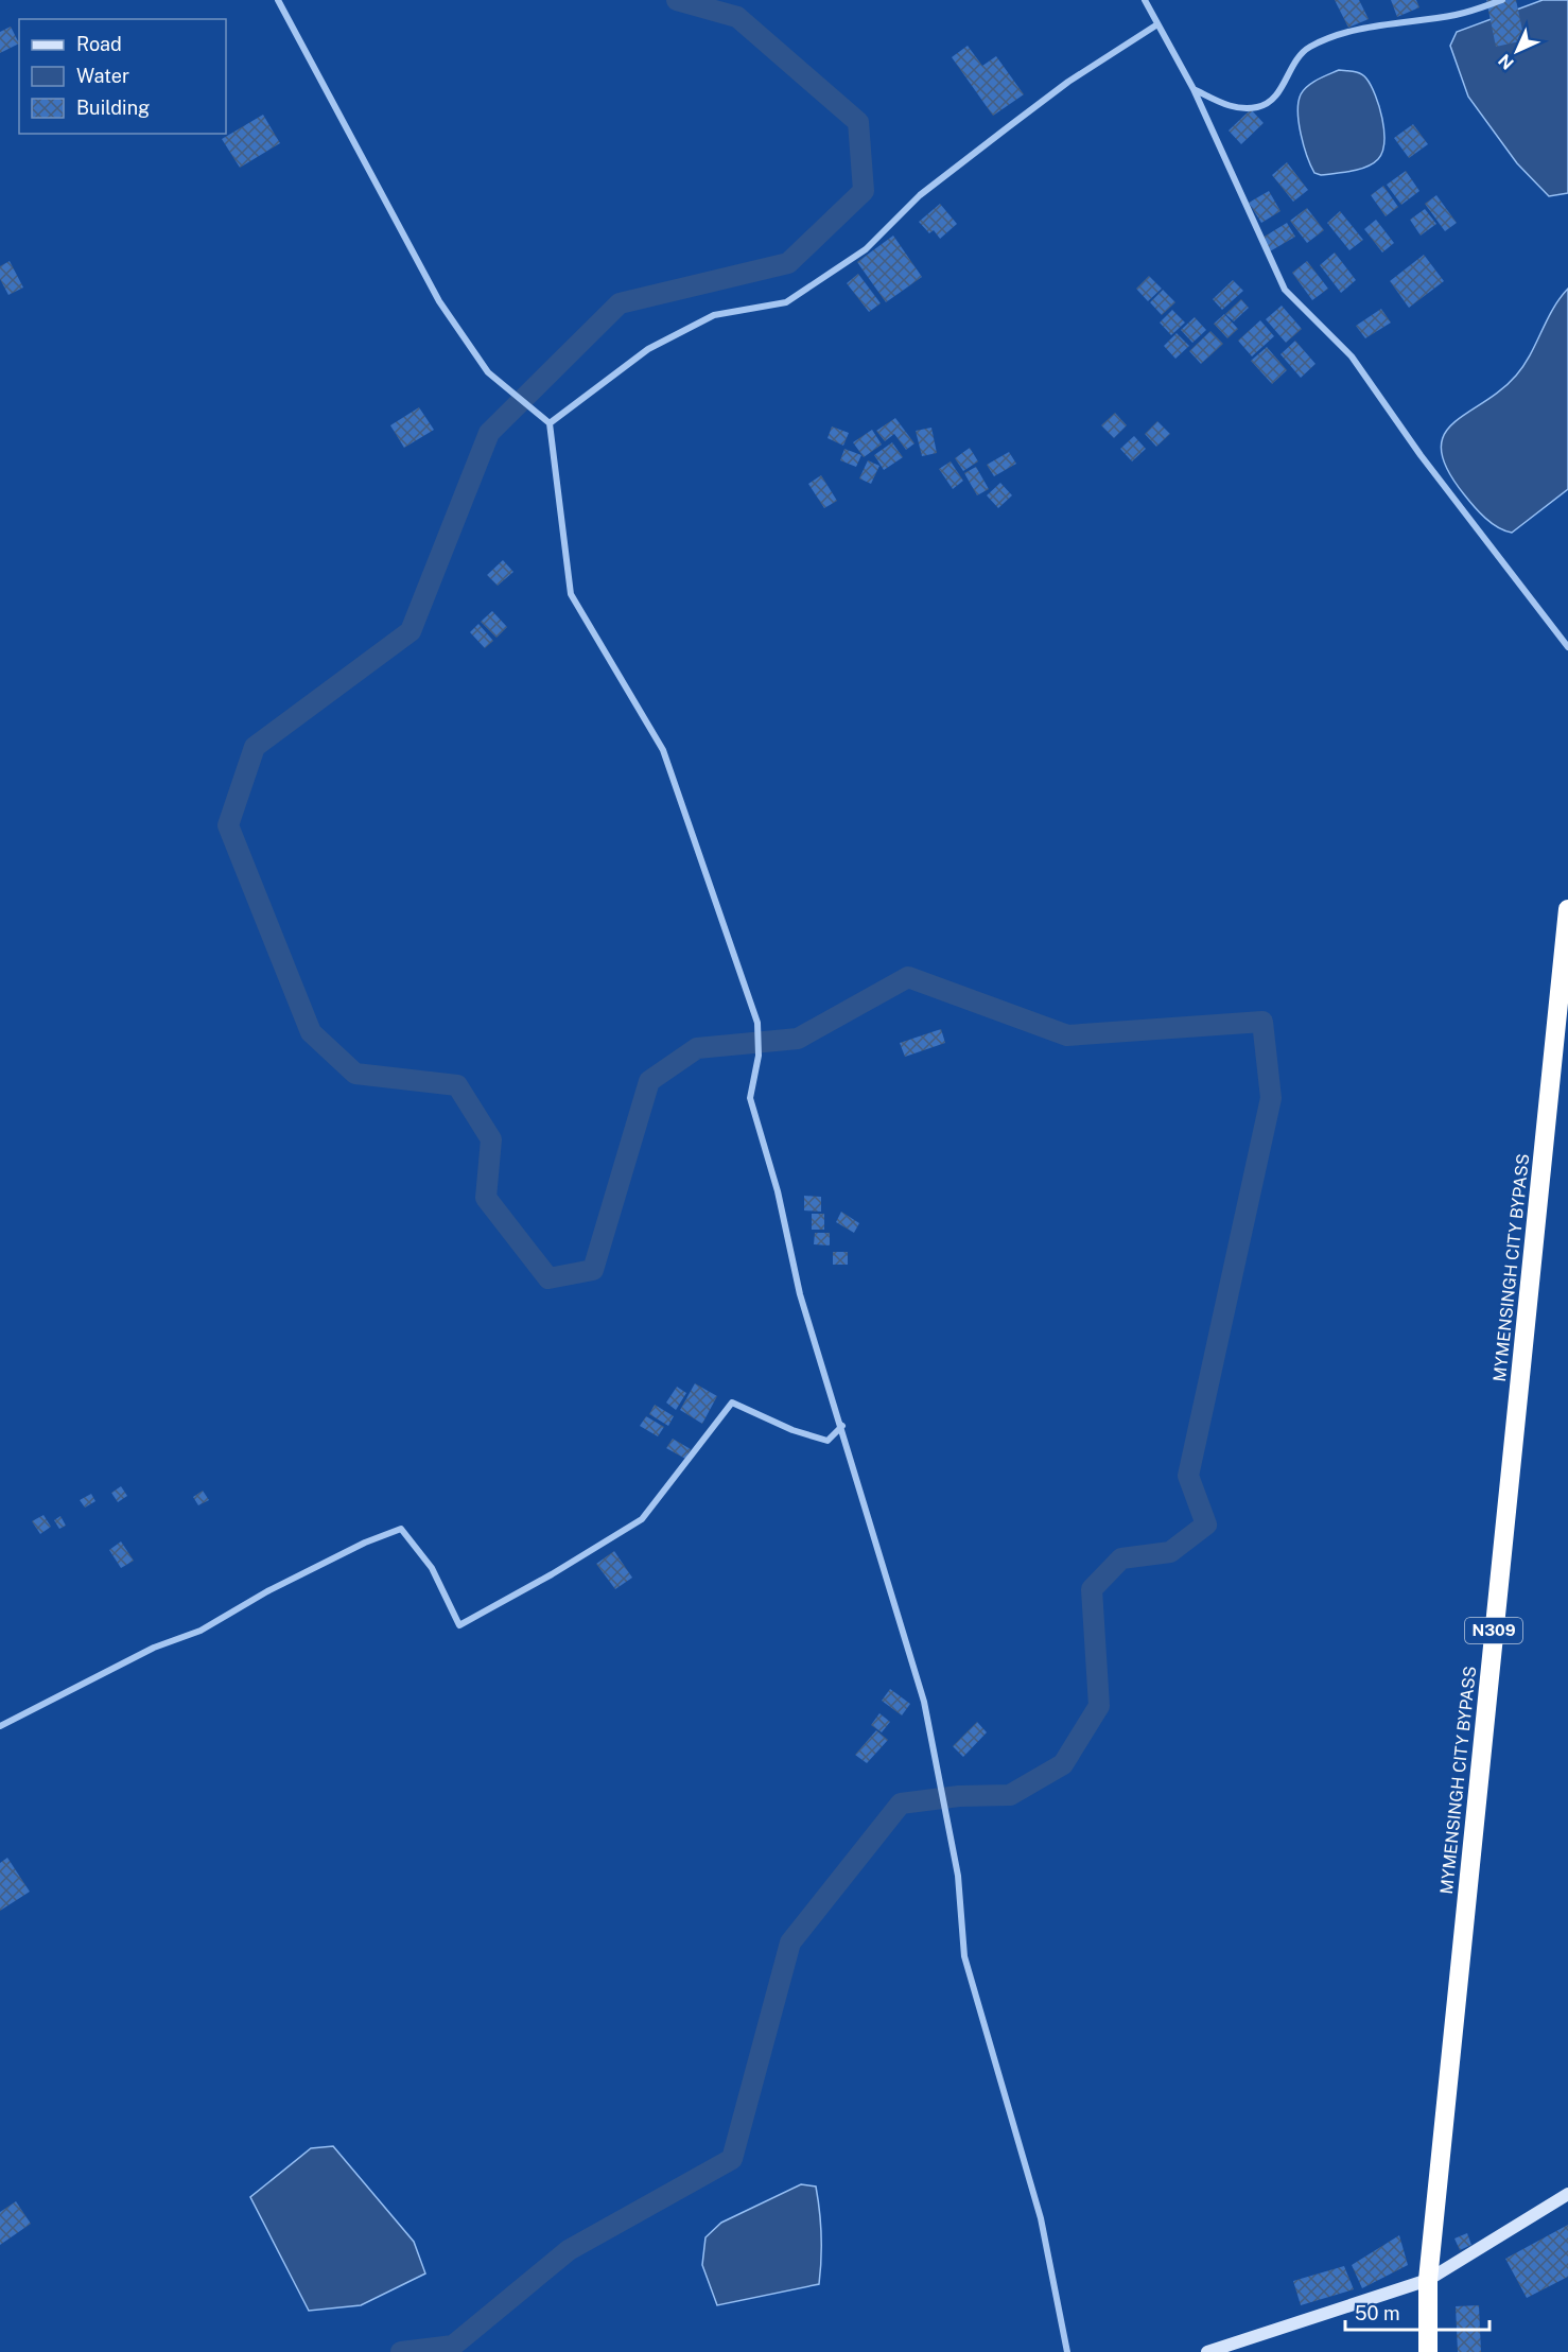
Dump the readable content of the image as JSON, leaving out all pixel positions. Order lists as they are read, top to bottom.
{
  "streets": {
    "highway": ["MYMENSINGH CITY BYPASS", "N309"]
  },
  "legend": ["Road", "Water", "Building"],
  "scale_bar": "50 m",
  "north": "bottom left"
}
